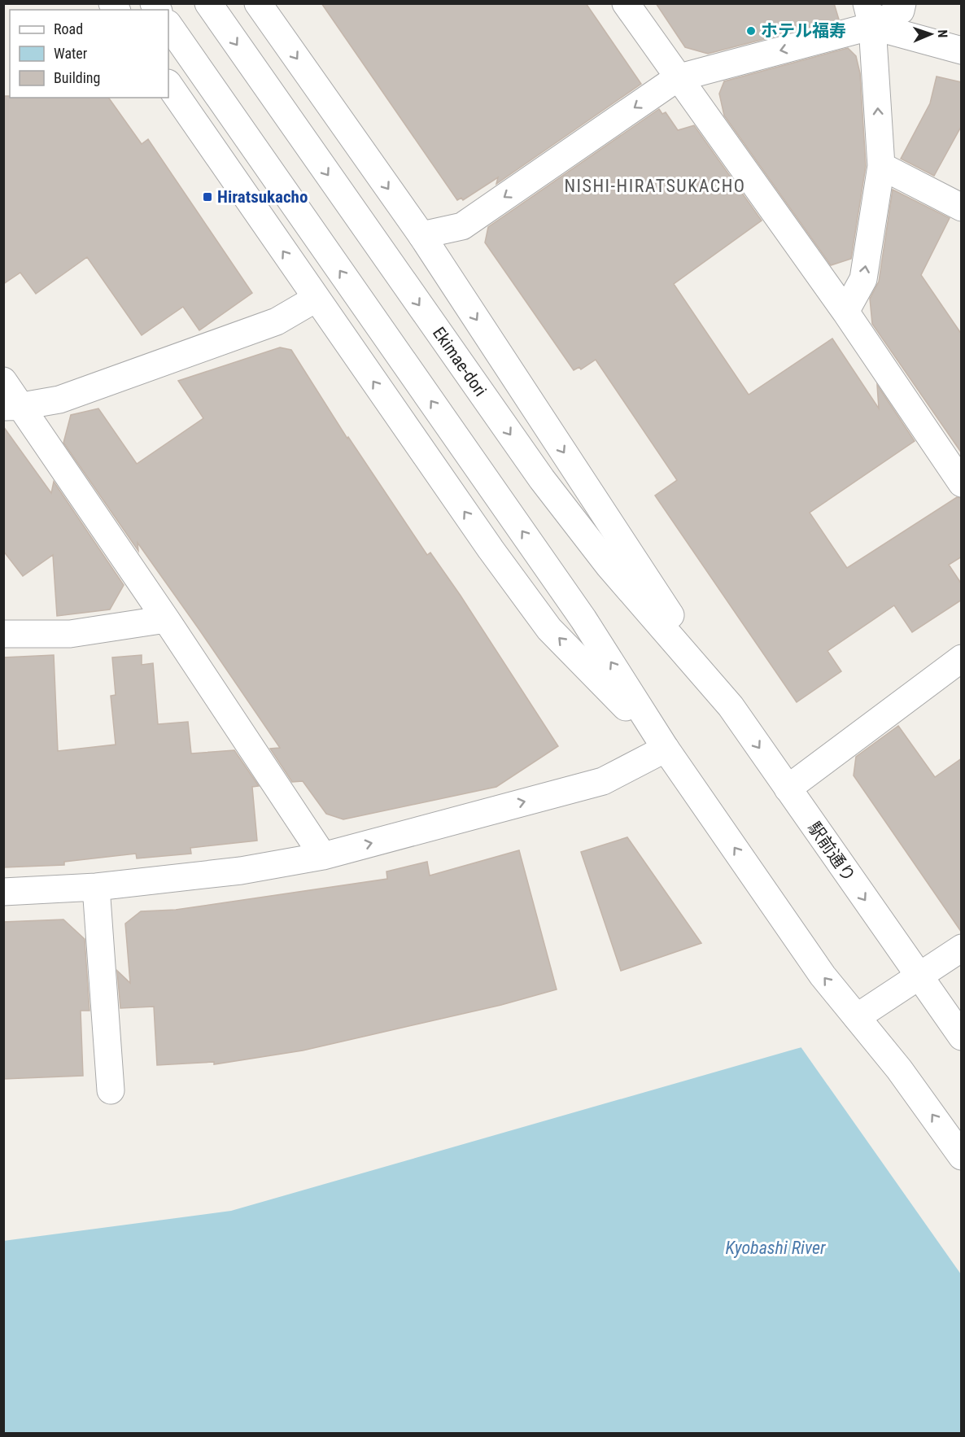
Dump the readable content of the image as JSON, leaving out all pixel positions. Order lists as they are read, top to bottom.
{
  "streets": {
    "street": ["Ekimae-dori", "駅前通り"]
  },
  "crossings": [
    ["Ekimae-dori", "駅前通り"]
  ],
  "districts": ["NISHI-HIRATSUKACHO"],
  "water": ["Kyobashi River"],
  "places": {
    "other": ["ホテル福寿"],
    "transit": ["Hiratsukacho"]
  },
  "legend": ["Road", "Water", "Building"],
  "north": "right"
}
